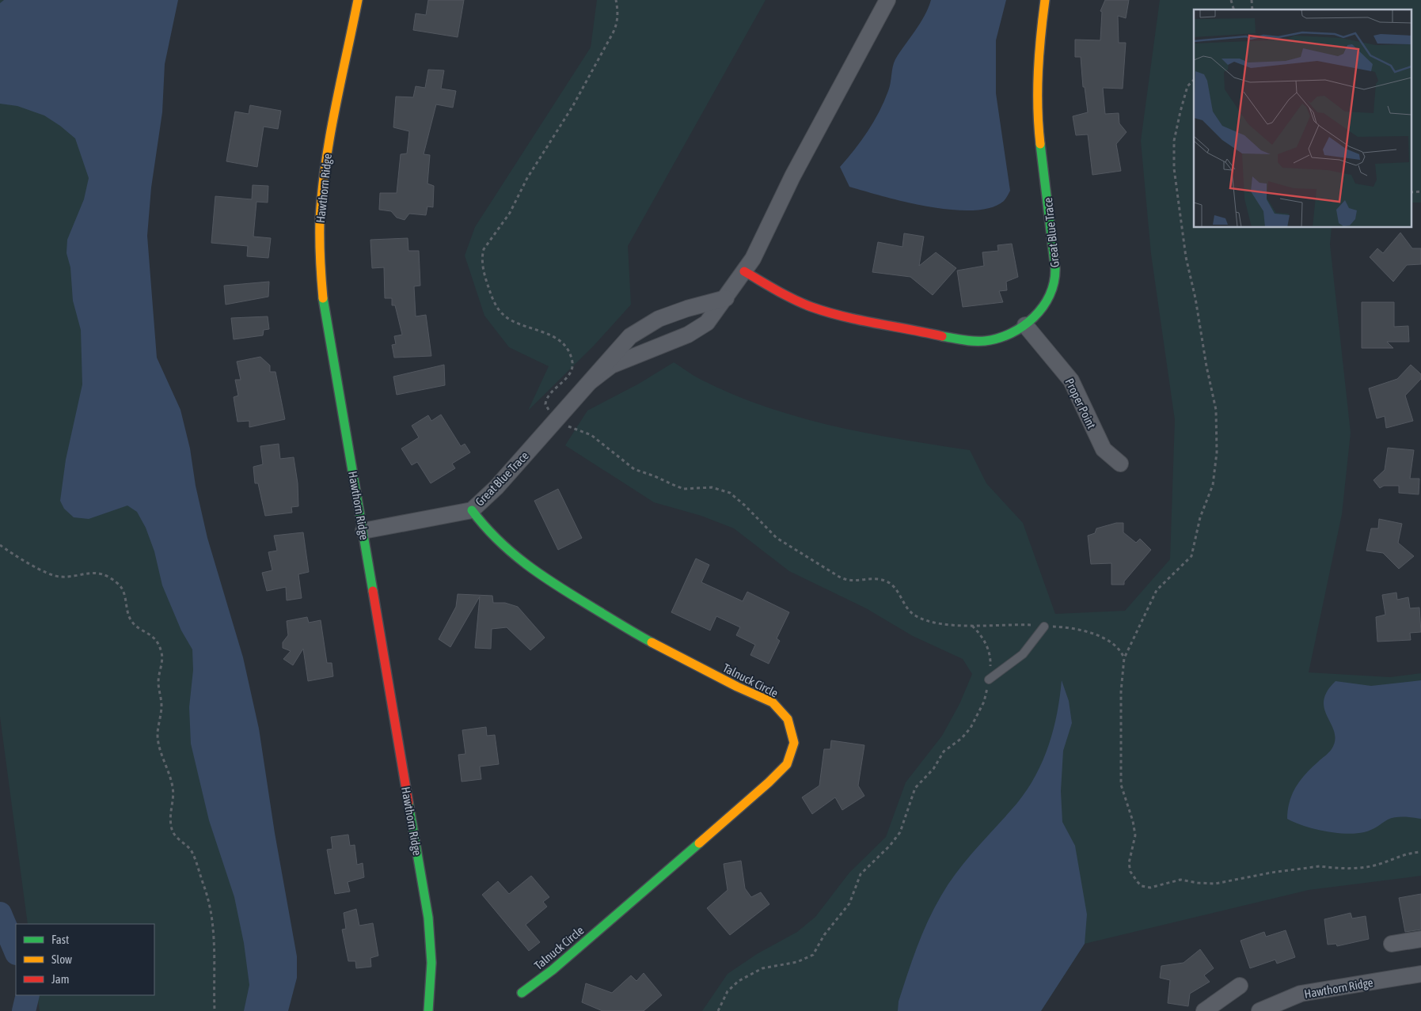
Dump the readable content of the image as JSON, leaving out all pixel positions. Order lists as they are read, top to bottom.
{
  "streets": {
    "street": [
      "Hawthorn Ridge",
      "Great Blue Trace",
      "Proper Point",
      "Talnuck Circle"
    ]
  },
  "crossings": [
    ["Hawthorn Ridge", "Great Blue Trace"],
    ["Great Blue Trace", "Proper Point"],
    ["Great Blue Trace", "Talnuck Circle"]
  ],
  "legend": ["Fast", "Slow", "Jam"]
}
